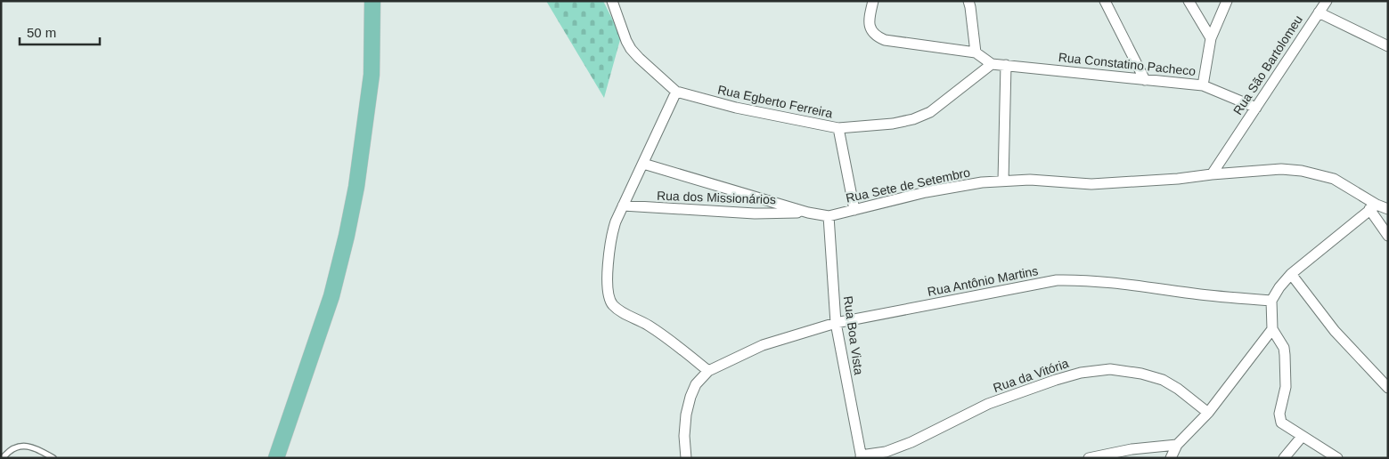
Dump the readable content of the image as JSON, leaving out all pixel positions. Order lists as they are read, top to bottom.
{
  "streets": {
    "street": [
      "Rua Constatino Pacheco",
      "Rua São Bartolomeu",
      "Rua Egberto Ferreira",
      "Rua Sete de Setembro",
      "Rua dos Missionários",
      "Rua Antônio Martins",
      "Rua Boa Vista",
      "Rua da Vitória"
    ]
  },
  "crossings": [
    ["Rua Constatino Pacheco", "Rua São Bartolomeu"],
    ["Rua Constatino Pacheco", "Rua Egberto Ferreira"],
    ["Rua São Bartolomeu", "Rua Sete de Setembro"],
    ["Rua Sete de Setembro", "Rua dos Missionários"],
    ["Rua Sete de Setembro", "Rua Boa Vista"],
    ["Rua Antônio Martins", "Rua Boa Vista"],
    ["Rua Boa Vista", "Rua da Vitória"]
  ],
  "scale_bar": "50 m"
}
